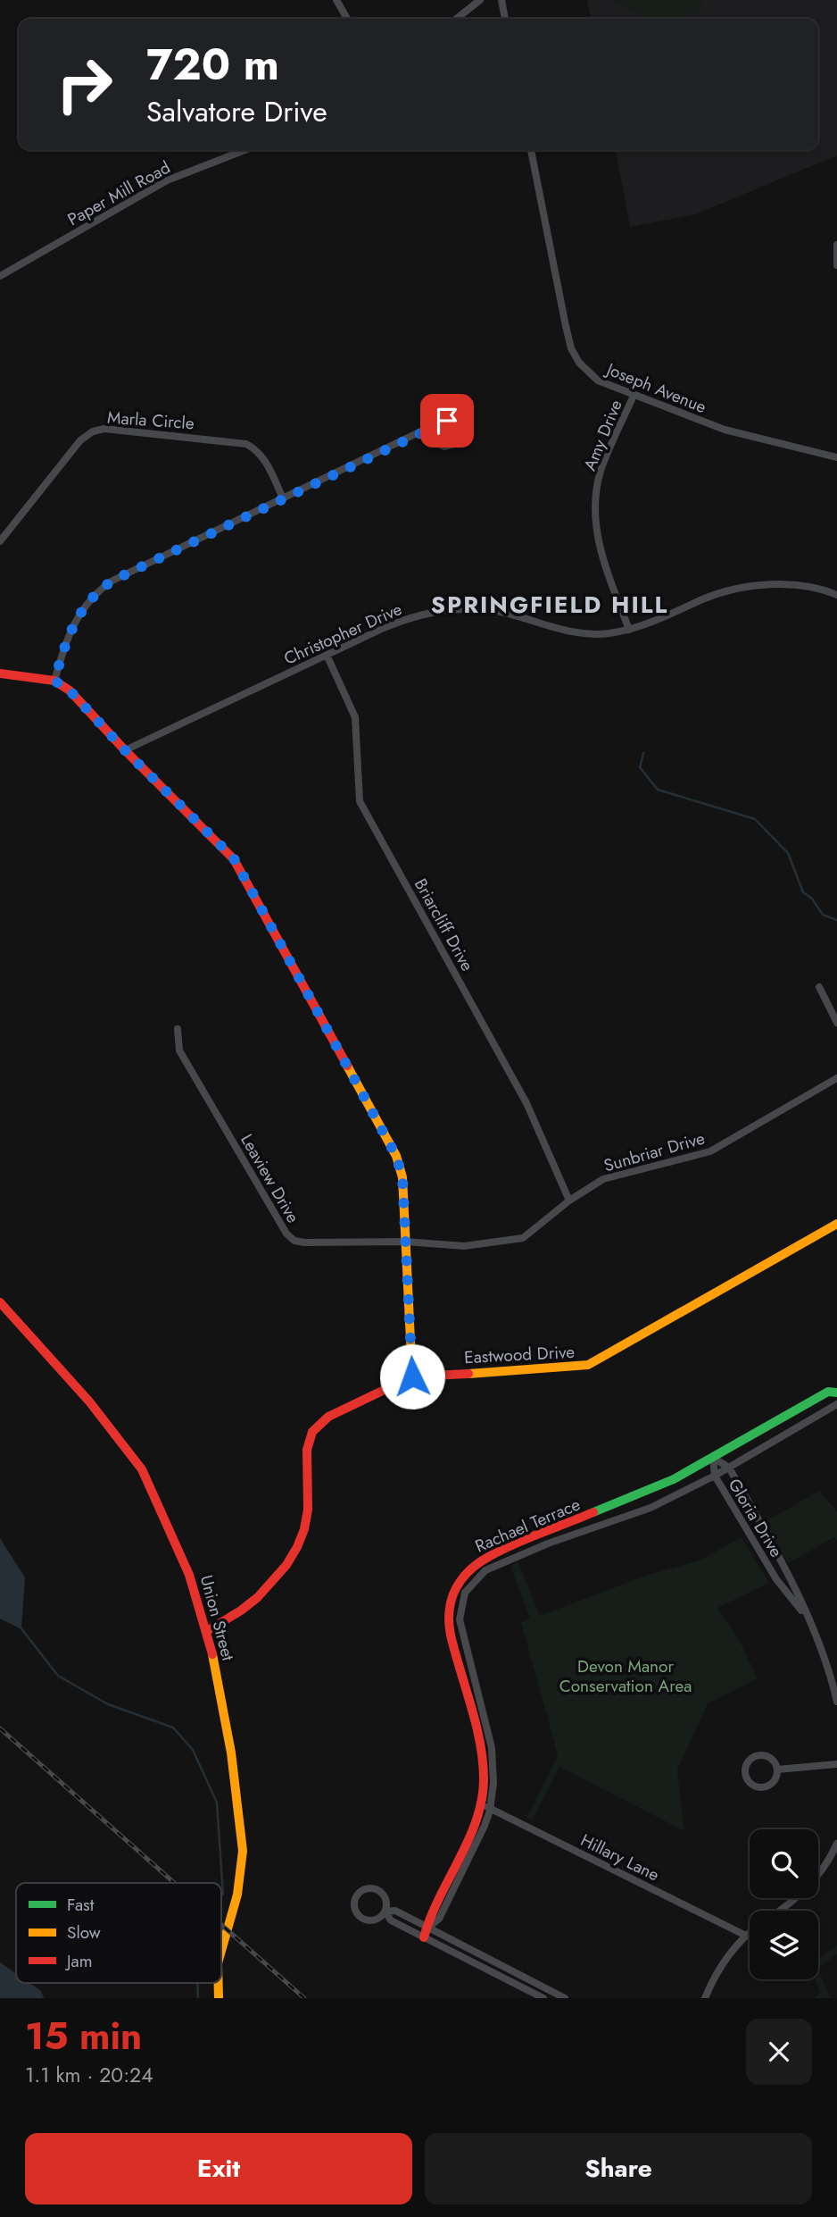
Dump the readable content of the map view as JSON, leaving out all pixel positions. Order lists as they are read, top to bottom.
{
  "streets": {
    "street": [
      "Paper Mill Road",
      "Joseph Avenue",
      "Marla Circle",
      "Amy Drive",
      "Christopher Drive",
      "Briarcliff Drive",
      "Sunbriar Drive",
      "Leaview Drive",
      "Eastwood Drive",
      "Gloria Drive",
      "Rachael Terrace",
      "Union Street",
      "Hillary Lane"
    ]
  },
  "crossings": [
    ["Joseph Avenue", "Amy Drive"],
    ["Amy Drive", "Christopher Drive"],
    ["Christopher Drive", "Briarcliff Drive"],
    ["Briarcliff Drive", "Sunbriar Drive"],
    ["Sunbriar Drive", "Leaview Drive"],
    ["Eastwood Drive", "Union Street"],
    ["Gloria Drive", "Rachael Terrace"],
    ["Rachael Terrace", "Hillary Lane"]
  ],
  "districts": ["SPRINGFIELD HILL"],
  "parks": ["Devon Manor Conservation Area"],
  "legend": ["Fast", "Slow", "Jam"],
  "page": {
    "turn": ["720 m", "Salvatore Drive"],
    "heading": ["15 min", "1.1 km · 20:24"],
    "buttons": ["Exit", "Share"]
  }
}
